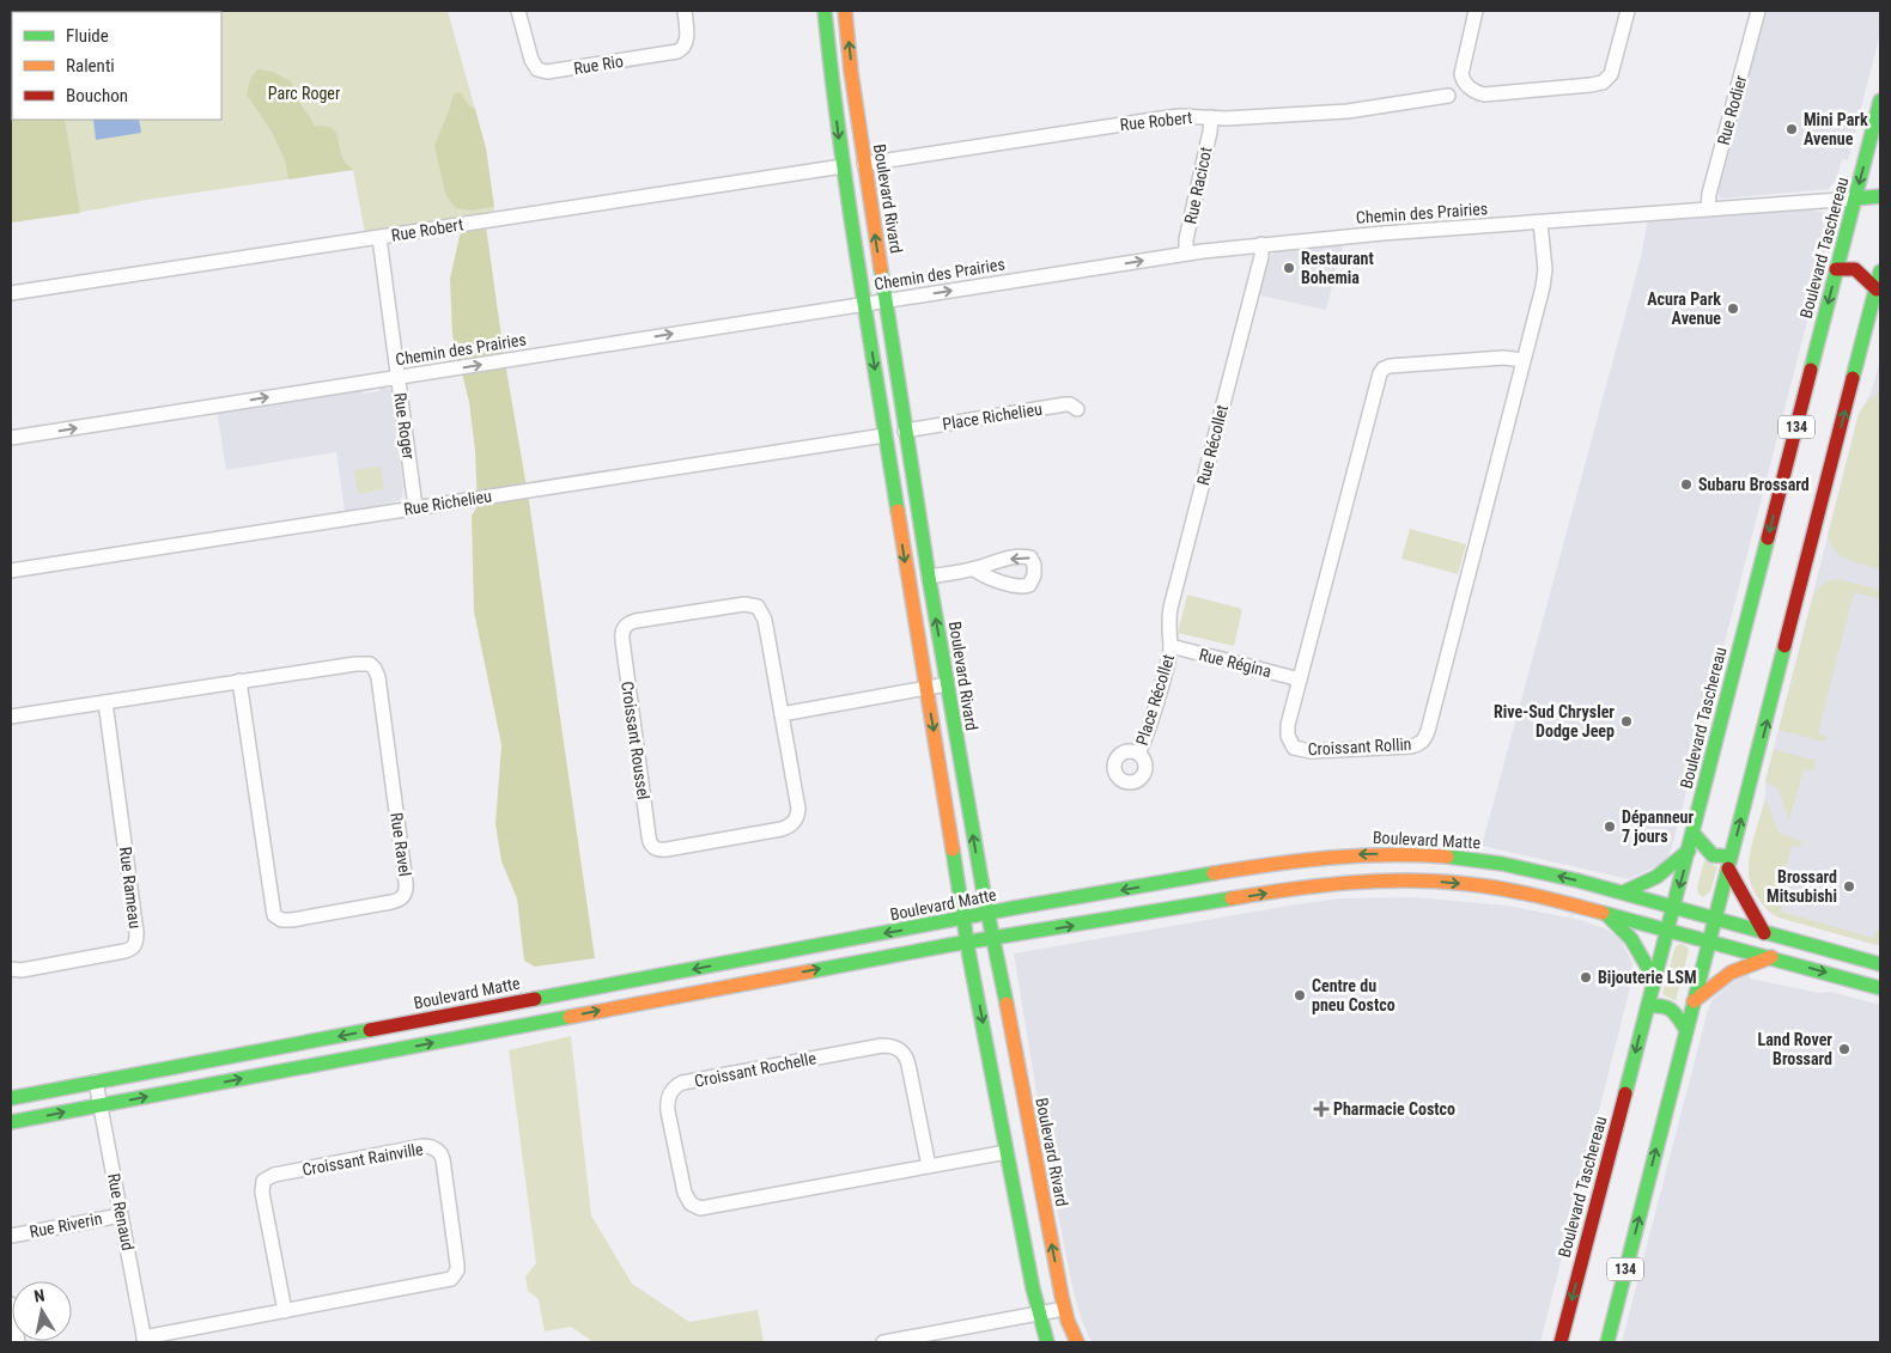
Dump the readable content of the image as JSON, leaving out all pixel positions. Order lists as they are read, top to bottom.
{
  "streets": {
    "main road": [
      "Boulevard Rivard",
      "Chemin des Prairies",
      "Boulevard Taschereau",
      "134",
      "Boulevard Matte"
    ],
    "street": [
      "Rue Rio",
      "Rue Rodier",
      "Rue Robert",
      "Rue Racicot",
      "Place Richelieu",
      "Rue Roger",
      "Rue Récollet",
      "Rue Richelieu",
      "Rue Régina",
      "Place Récollet",
      "Croissant Roussel",
      "Croissant Rollin",
      "Rue Ravel",
      "Rue Rameau",
      "Croissant Rochelle",
      "Croissant Rainville",
      "Rue Renaud",
      "Rue Riverin"
    ]
  },
  "crossings": [
    ["Rue Rodier", "Chemin des Prairies"],
    ["Rue Robert", "Rue Racicot"],
    ["Rue Robert", "Boulevard Rivard"],
    ["Rue Robert", "Rue Roger"],
    ["Rue Racicot", "Chemin des Prairies"],
    ["Boulevard Rivard", "Chemin des Prairies"],
    ["Boulevard Rivard", "Place Richelieu"],
    ["Boulevard Rivard", "Boulevard Matte"],
    ["Chemin des Prairies", "Boulevard Taschereau"],
    ["Chemin des Prairies", "Rue Roger"],
    ["Chemin des Prairies", "Rue Récollet"],
    ["Chemin des Prairies", "Croissant Rollin"],
    ["Boulevard Taschereau", "Boulevard Matte"],
    ["Rue Roger", "Rue Richelieu"],
    ["134", "Boulevard Matte"],
    ["Rue Récollet", "Rue Régina"],
    ["Rue Récollet", "Place Récollet"],
    ["Rue Régina", "Place Récollet"],
    ["Rue Régina", "Croissant Rollin"],
    ["Boulevard Matte", "Rue Renaud"],
    ["Rue Ravel", "Rue Rameau"],
    ["Croissant Rainville", "Rue Renaud"],
    ["Rue Renaud", "Rue Riverin"]
  ],
  "one_way": ["Chemin des Prairies"],
  "parks": ["Parc Roger"],
  "places": {
    "other": [
      "Mini Park Avenue",
      "Restaurant Bohemia",
      "Acura Park Avenue",
      "Subaru Brossard",
      "Rive-Sud Chrysler Dodge Jeep",
      "Dépanneur 7 jours",
      "Brossard Mitsubishi",
      "Bijouterie LSM",
      "Centre du pneu Costco",
      "Land Rover Brossard"
    ],
    "health": ["Pharmacie Costco"]
  },
  "legend": ["Fluide", "Ralenti", "Bouchon"],
  "north": "top"
}
